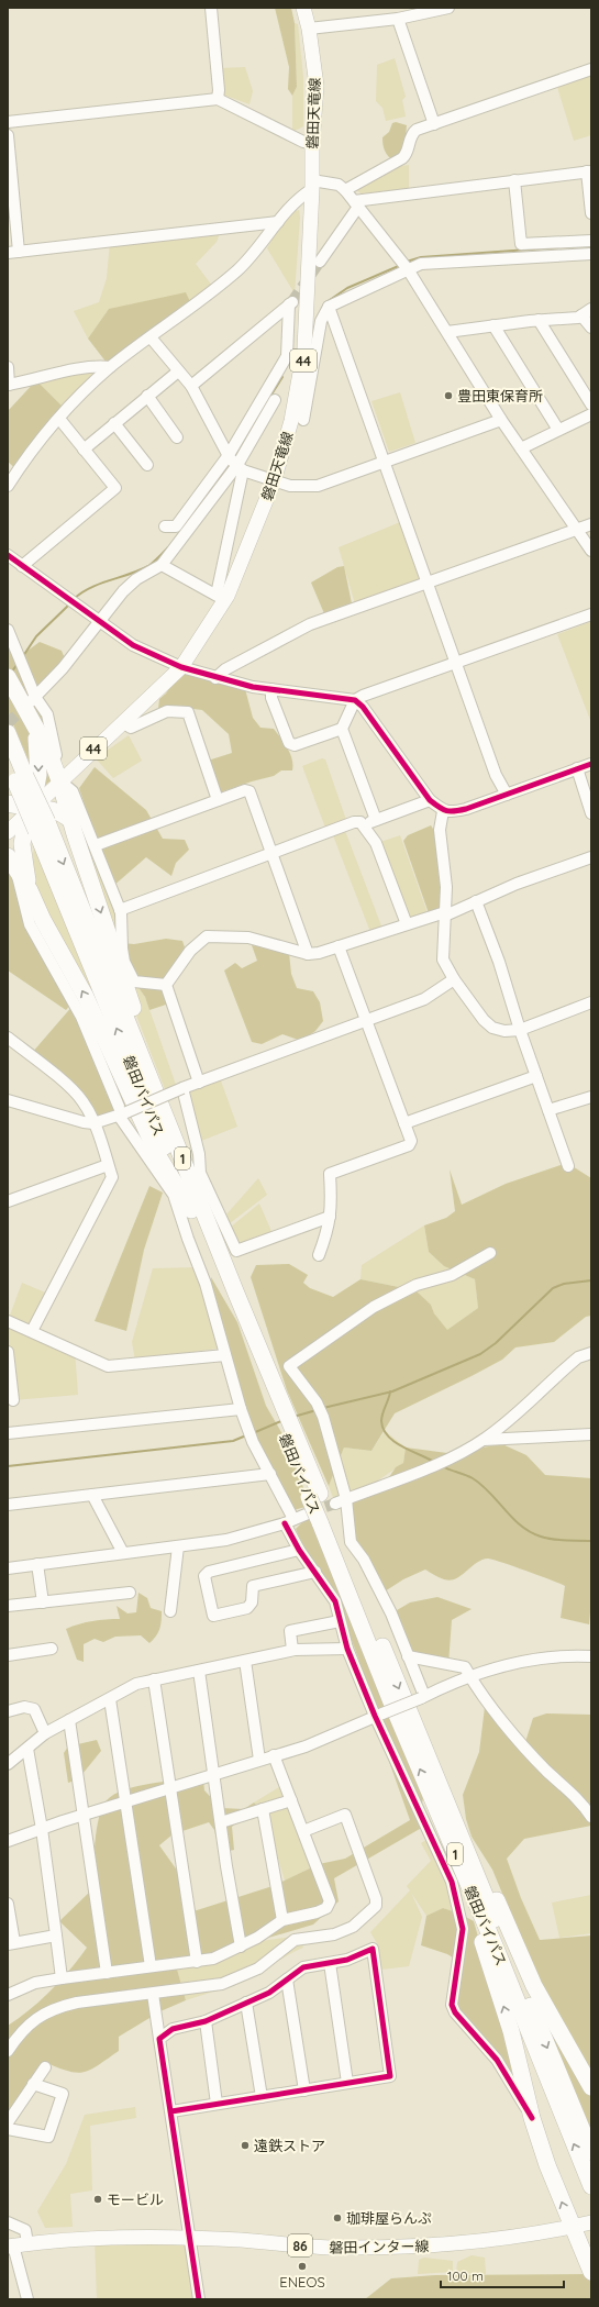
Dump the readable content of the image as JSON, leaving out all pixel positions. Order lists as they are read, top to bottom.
{
  "streets": {
    "highway": ["磐田バイパス", "1"],
    "main road": [
      "磐田天竜線",
      "44",
      "86",
      "磐田インター線"
    ]
  },
  "crossings": [
    ["磐田天竜線", "1"],
    ["磐田バイパス", "1"]
  ],
  "places": [
    "豊田東保育所",
    "遠鉄ストア",
    "モービル",
    "珈琲屋らんぷ",
    "ENEOS"
  ],
  "scale_bar": "100 m"
}
